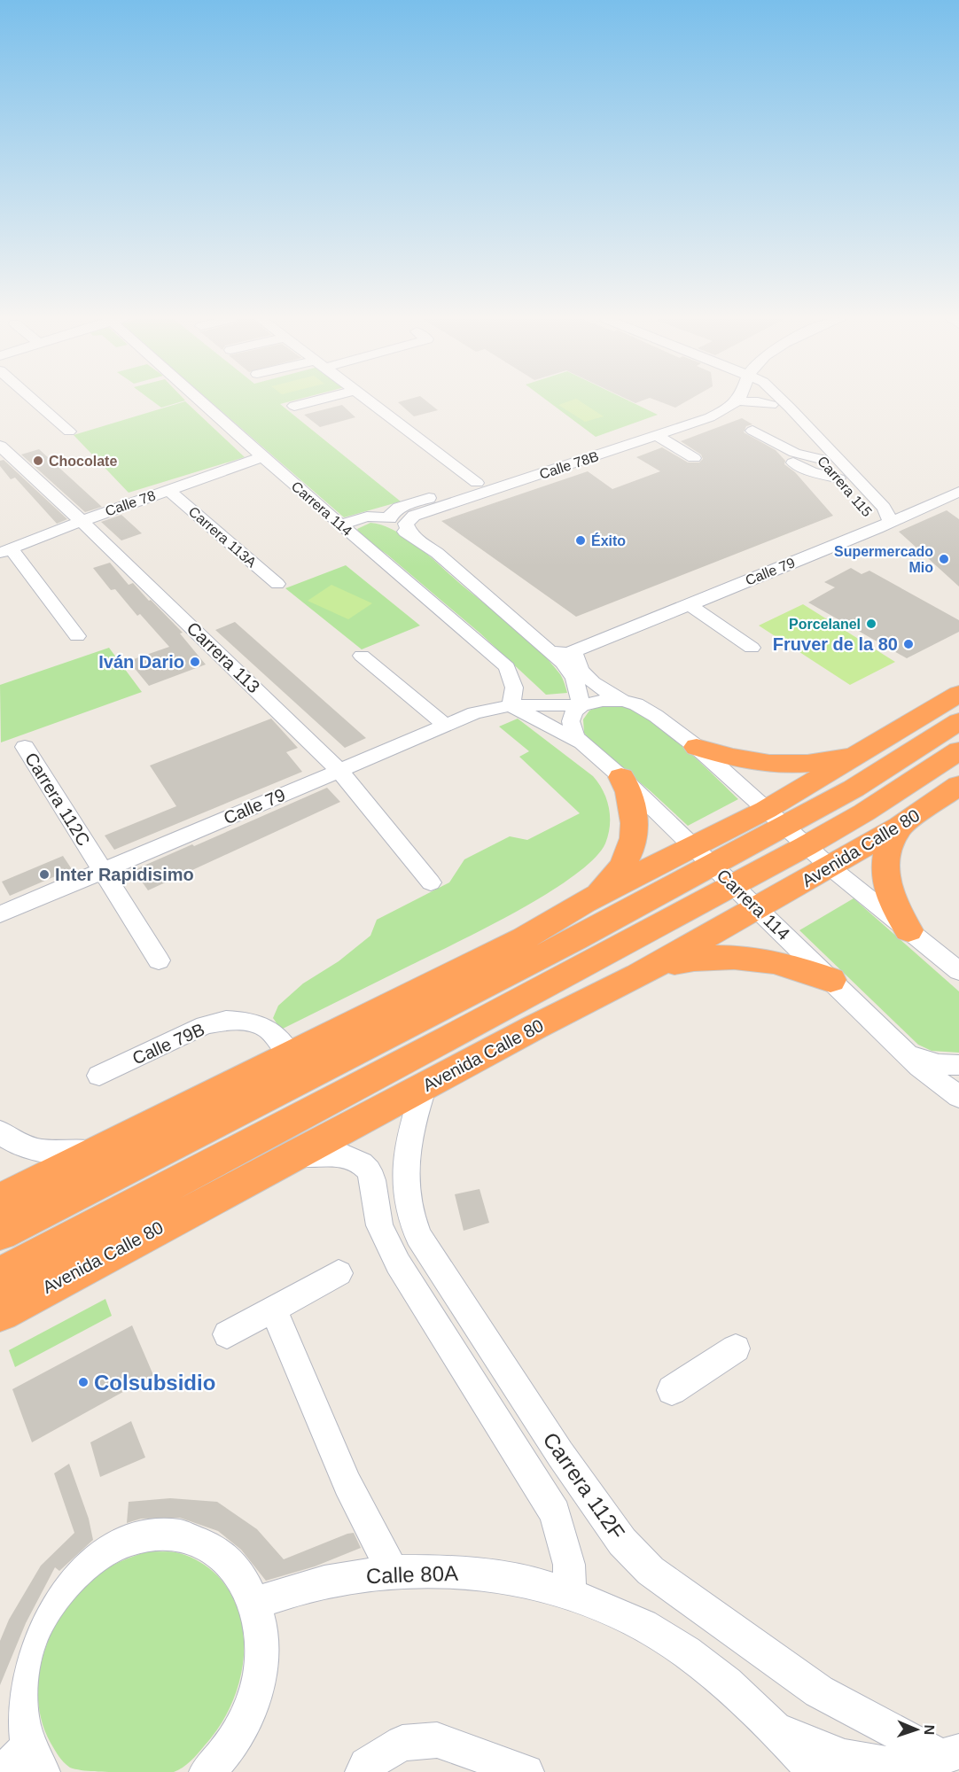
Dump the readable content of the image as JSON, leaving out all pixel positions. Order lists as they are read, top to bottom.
{
  "streets": {
    "highway": ["Avenida Calle 80"],
    "street": [
      "Calle 78B",
      "Carrera 115",
      "Calle 78",
      "Carrera 114",
      "Carrera 113A",
      "Calle 79",
      "Carrera 113",
      "Carrera 112C",
      "Calle 79B",
      "Carrera 112F",
      "Calle 80A"
    ]
  },
  "crossings": [
    ["Carrera 115", "Calle 79"],
    ["Calle 78", "Carrera 114"],
    ["Calle 78", "Carrera 113A"],
    ["Calle 78", "Carrera 113"],
    ["Carrera 114", "Calle 79"],
    ["Carrera 114", "Avenida Calle 80"],
    ["Calle 79", "Carrera 113"],
    ["Calle 79", "Carrera 112C"],
    ["Avenida Calle 80", "Calle 79B"],
    ["Avenida Calle 80", "Carrera 112F"],
    ["Carrera 112F", "Calle 80A"]
  ],
  "places": [
    "Chocolate",
    "Éxito",
    "Supermercado Mio",
    "Porcelanel",
    "Fruver de la 80",
    "Iván Dario",
    "Inter Rapidisimo",
    "Colsubsidio"
  ],
  "north": "right"
}
